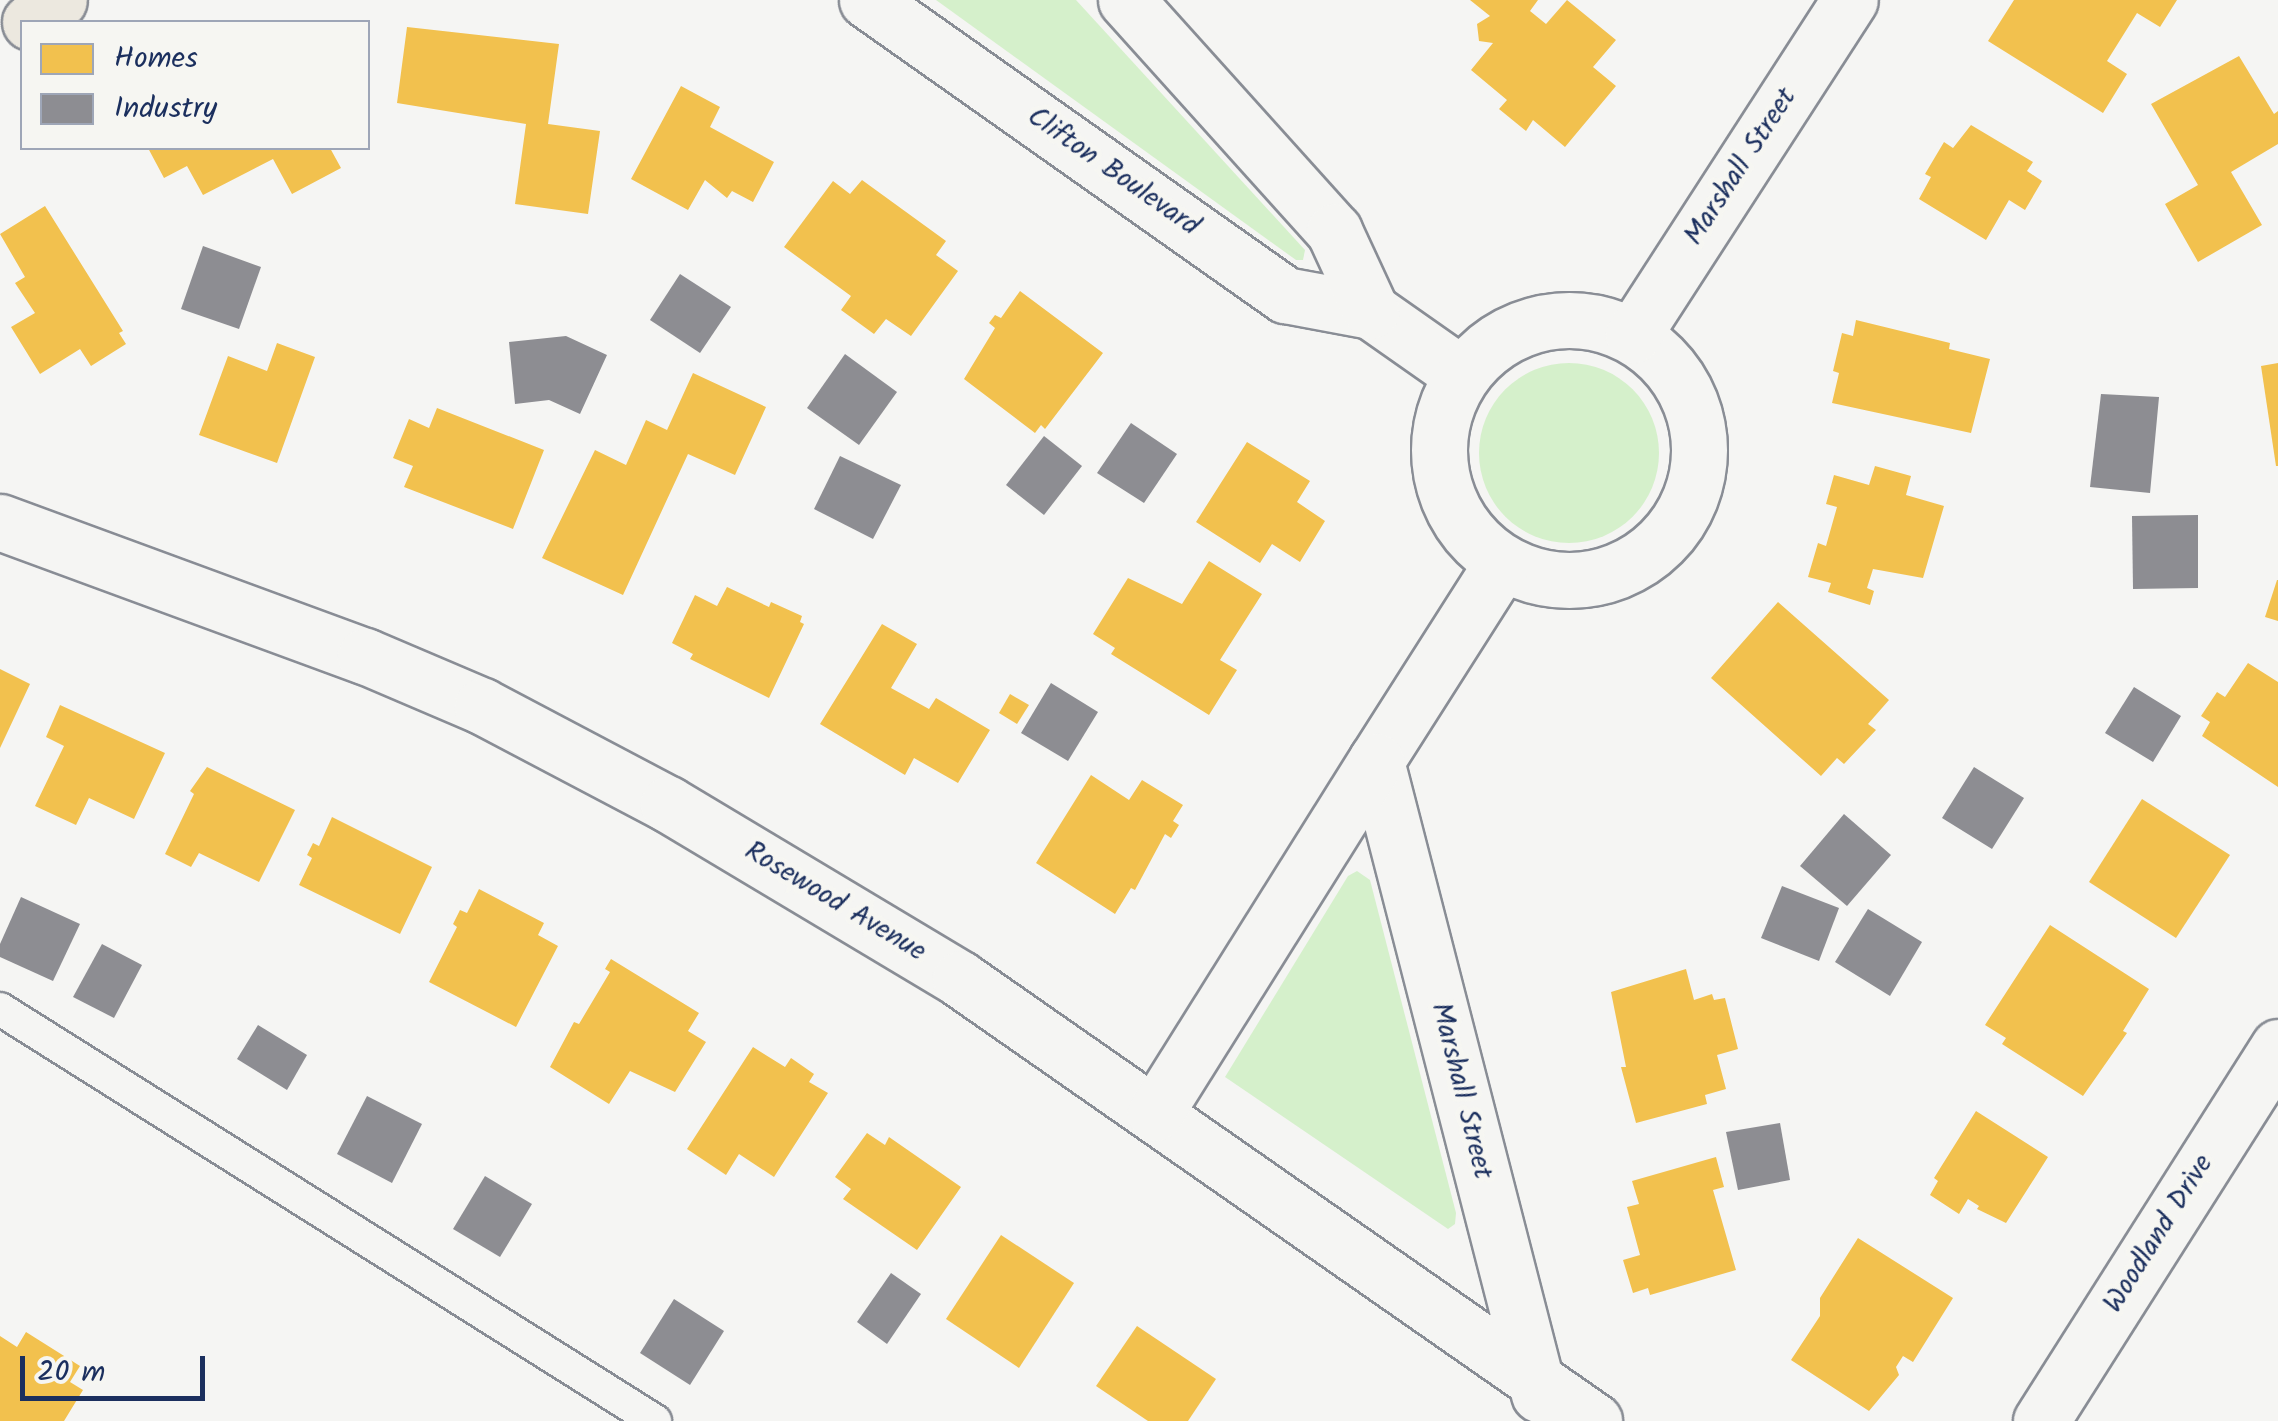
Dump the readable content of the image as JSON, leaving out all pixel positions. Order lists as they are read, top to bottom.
{
  "streets": {
    "street": [
      "Marshall Street",
      "Clifton Boulevard",
      "Rosewood Avenue",
      "Woodland Drive"
    ]
  },
  "crossings": [
    ["Marshall Street", "Clifton Boulevard"],
    ["Marshall Street", "Rosewood Avenue"]
  ],
  "legend": ["Homes", "Industry"],
  "scale_bar": "20 m"
}
